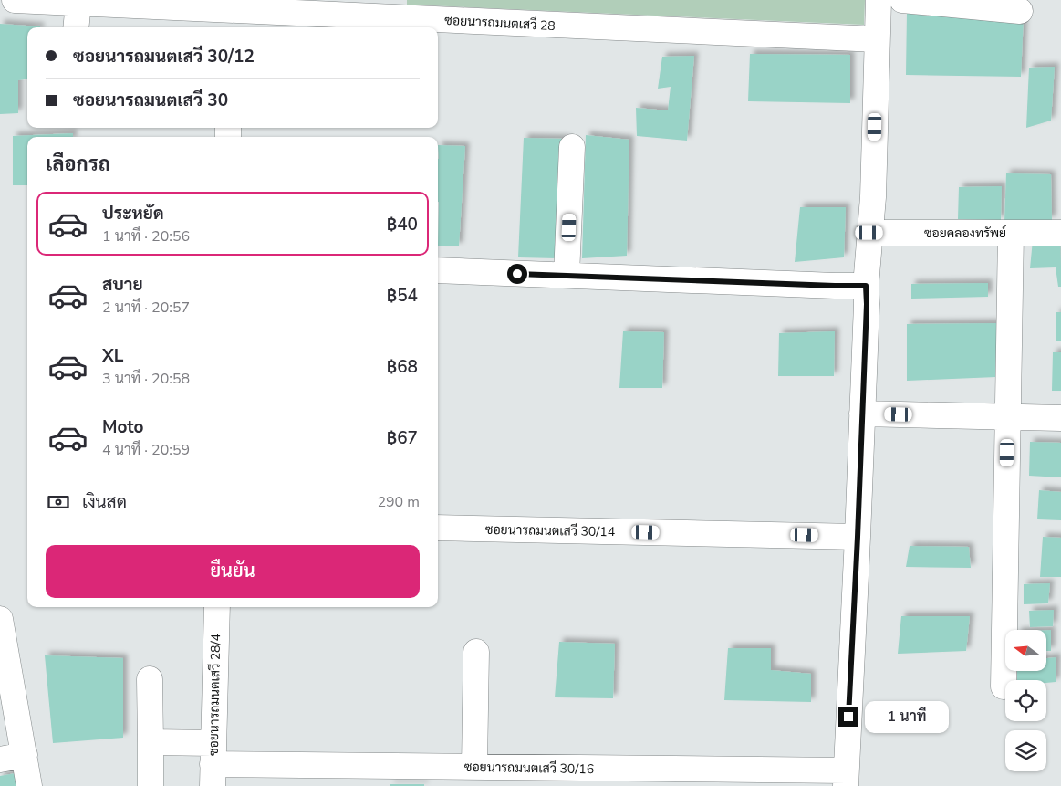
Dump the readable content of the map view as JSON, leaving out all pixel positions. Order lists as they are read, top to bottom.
{
  "streets": {
    "street": [
      "ซอยนารถมนตเสวี 28",
      "ซอยคลองทรัพย์",
      "ซอยนารถมนตเสวี 30/14",
      "ซอยนารถมนตเสวี 28/4",
      "ซอยนารถมนตเสวี 30/16"
    ]
  },
  "crossings": [
    ["ซอยนารถมนตเสวี 28/4", "ซอยนารถมนตเสวี 30/16"]
  ],
  "north": "left",
  "page": {
    "banner": ["ซอยนารถมนตเสวี 30/12", "ซอยนารถมนตเสวี 30"],
    "heading": "เลือกรถ",
    "list": [
      {
        "name": "ประหยัด",
        "note": "1 นาที · 20:56",
        "value": "฿40"
      },
      {
        "name": "สบาย",
        "note": "2 นาที · 20:57",
        "value": "฿54"
      },
      {
        "name": "XL",
        "note": "3 นาที · 20:58",
        "value": "฿68"
      },
      {
        "name": "Moto",
        "note": "4 นาที · 20:59",
        "value": "฿67"
      }
    ],
    "pay": ["เงินสด", "290 m"],
    "buttons": "ยืนยัน",
    "bubble": "1 นาที"
  }
}
